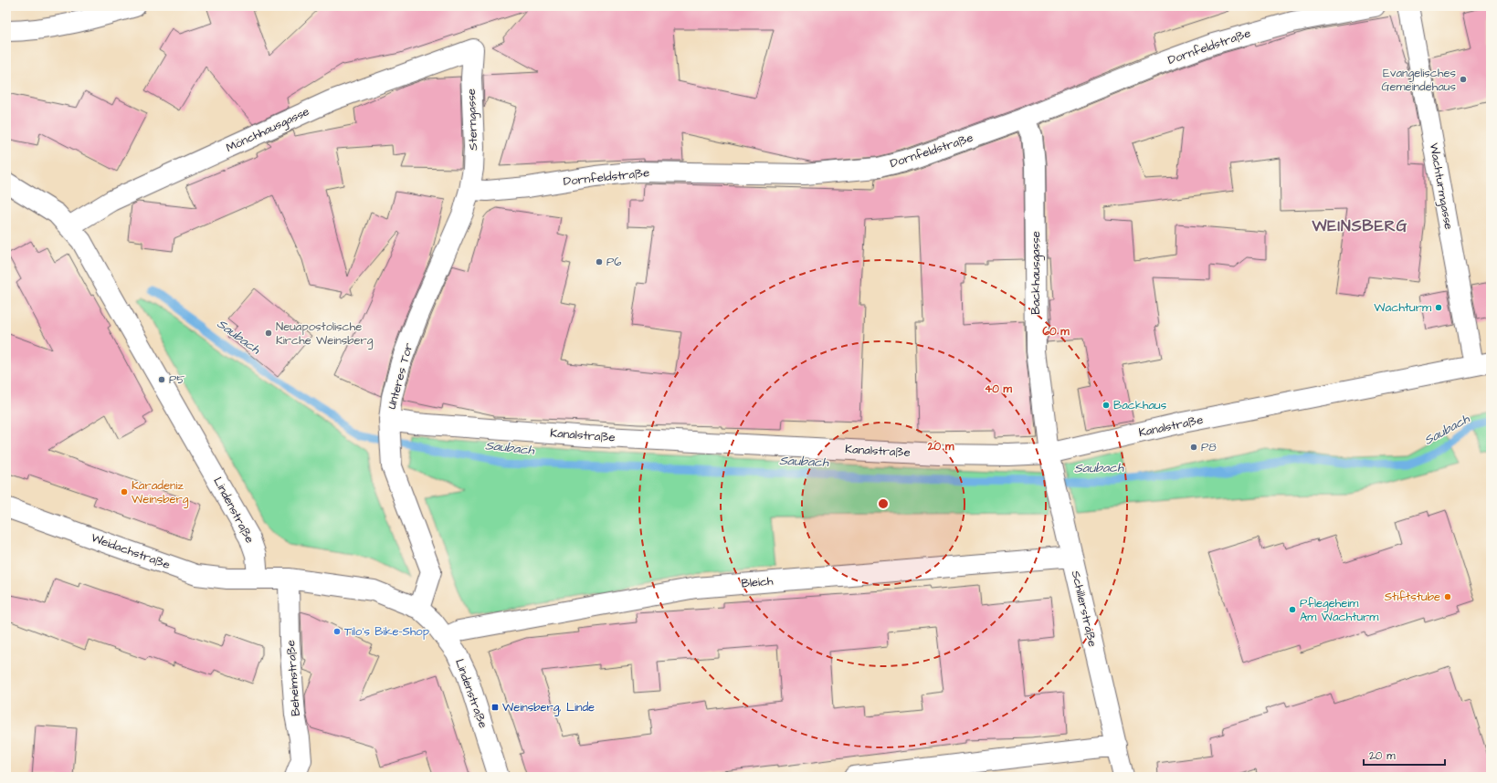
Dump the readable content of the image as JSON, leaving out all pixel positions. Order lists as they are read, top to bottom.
{
  "streets": {
    "street": [
      "Dornfeldstraße",
      "Sterngasse",
      "Mönchhausgasse",
      "Wachturmgasse",
      "Backhausgasse",
      "Unteres Tor",
      "Kanalstraße",
      "Lindenstraße",
      "Weidachstraße",
      "Bleich",
      "Schillerstraße",
      "Beheimstraße"
    ]
  },
  "crossings": [
    ["Dornfeldstraße", "Sterngasse"],
    ["Dornfeldstraße", "Backhausgasse"],
    ["Dornfeldstraße", "Unteres Tor"],
    ["Sterngasse", "Mönchhausgasse"],
    ["Sterngasse", "Unteres Tor"],
    ["Mönchhausgasse", "Lindenstraße"],
    ["Wachturmgasse", "Kanalstraße"],
    ["Backhausgasse", "Kanalstraße"],
    ["Backhausgasse", "Schillerstraße"],
    ["Unteres Tor", "Kanalstraße"],
    ["Unteres Tor", "Lindenstraße"],
    ["Kanalstraße", "Schillerstraße"],
    ["Lindenstraße", "Weidachstraße"],
    ["Lindenstraße", "Bleich"],
    ["Lindenstraße", "Beheimstraße"],
    ["Bleich", "Schillerstraße"]
  ],
  "districts": ["WEINSBERG"],
  "water": ["Saubach"],
  "places": {
    "other": [
      "Evangelisches Gemeindehaus",
      "P6",
      "Wachturm",
      "Neuapostolische Kirche Weinsberg",
      "P5",
      "Backhaus",
      "P8",
      "Karadeniz Weinsberg",
      "Stiftstube",
      "Pflegeheim Am Wachturm",
      "Tilo's Bike-Shop"
    ],
    "transit": ["Weinsberg, Linde"]
  },
  "scale_bar": "20 m",
  "rings": ["60 m", "40 m", "20 m"]
}
